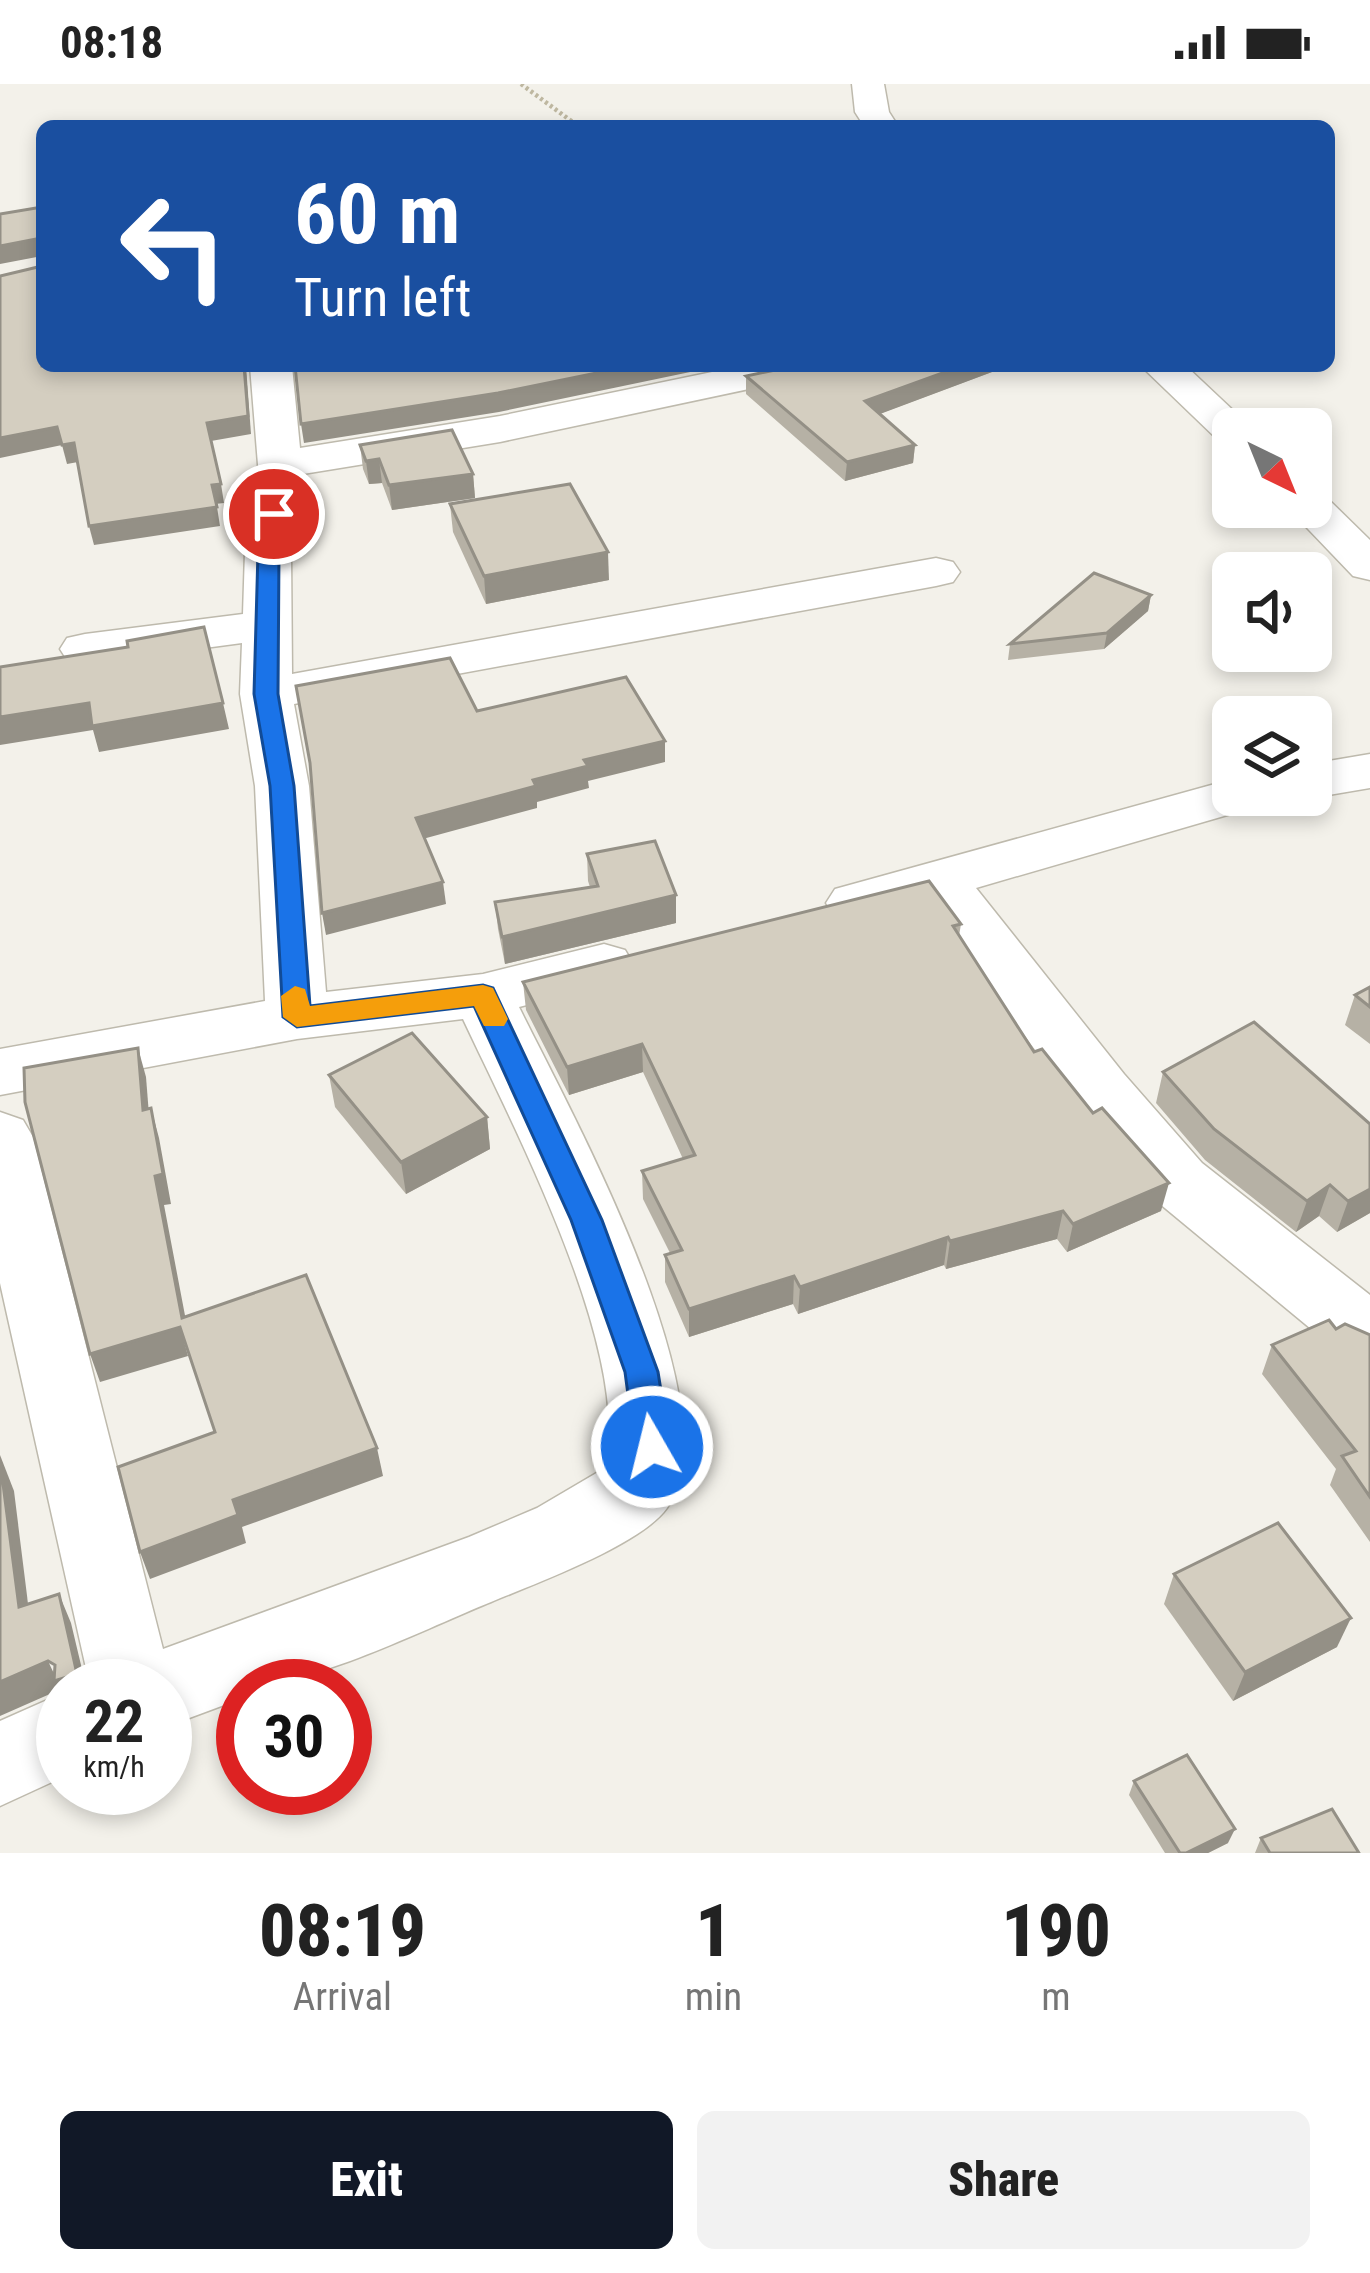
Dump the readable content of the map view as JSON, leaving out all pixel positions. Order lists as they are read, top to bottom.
{
  "north": "bottom right",
  "page": {
    "status": "08:18",
    "turn": ["60 m", "Turn left"],
    "speed": "22 km/h",
    "limit": "30",
    "eta": [
      "08:19",
      "Arrival",
      "1",
      "min",
      "190",
      "m"
    ],
    "buttons": ["Exit", "Share"]
  }
}
